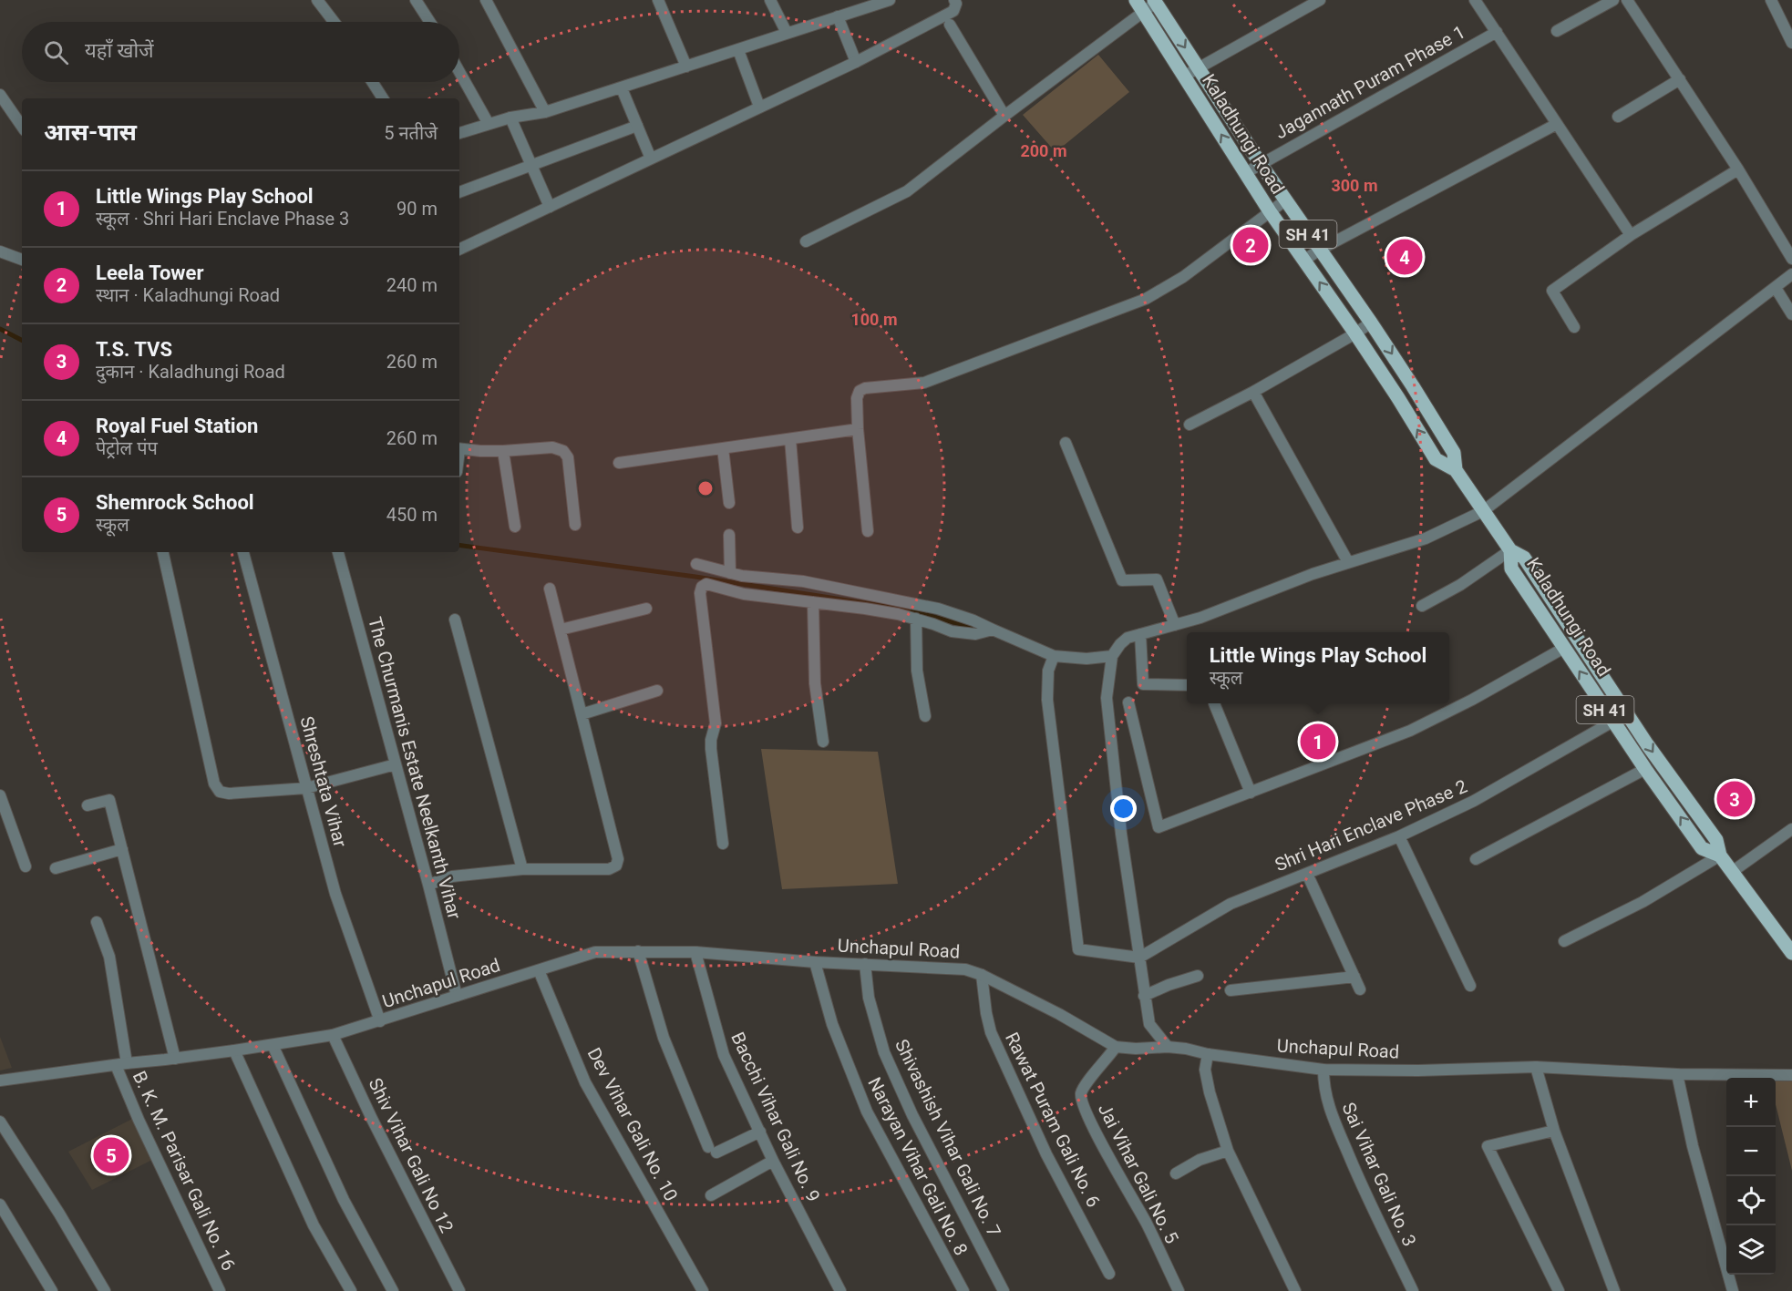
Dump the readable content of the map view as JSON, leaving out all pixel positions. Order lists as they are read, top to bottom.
{
  "streets": {
    "main road": ["Kaladhungi Road", "SH 41"],
    "street": [
      "Jagannath Puram Phase 1",
      "The Churmanis Estate Neelkanth Vihar",
      "Shreshtata Vihar",
      "Shri Hari Enclave Phase 2",
      "Unchapul Road",
      "Bacchi Vihar Gali No. 9",
      "Rawat Puram Gali No. 6",
      "Dev Vihar Gali No. 10",
      "Shivashish Vihar Gali No. 7",
      "Shiv Vihar Gali No 12",
      "Narayan Vihar Gali No. 8",
      "B. K. M. Parisar Gali No. 16",
      "Jai Vihar Gali No. 5",
      "Sai Vihar Gali No. 3"
    ]
  },
  "crossings": [
    ["Jagannath Puram Phase 1", "Kaladhungi Road"],
    ["Kaladhungi Road", "Shri Hari Enclave Phase 2"],
    ["The Churmanis Estate Neelkanth Vihar", "Unchapul Road"],
    ["Shreshtata Vihar", "Unchapul Road"],
    ["Unchapul Road", "Bacchi Vihar Gali No. 9"],
    ["Unchapul Road", "Rawat Puram Gali No. 6"],
    ["Unchapul Road", "Dev Vihar Gali No. 10"],
    ["Unchapul Road", "Shivashish Vihar Gali No. 7"],
    ["Unchapul Road", "Shiv Vihar Gali No 12"],
    ["Unchapul Road", "Narayan Vihar Gali No. 8"],
    ["Unchapul Road", "B. K. M. Parisar Gali No. 16"],
    ["Unchapul Road", "Jai Vihar Gali No. 5"],
    ["Unchapul Road", "Sai Vihar Gali No. 3"]
  ],
  "page": {
    "search": "यहाँ खोजें",
    "heading": ["आस-पास", "5 नतीजे"],
    "list": [
      {
        "mark": "1",
        "name": "Little Wings Play School",
        "note": "स्कूल · Shri Hari Enclave Phase 3",
        "value": "90 m"
      },
      {
        "mark": "2",
        "name": "Leela Tower",
        "note": "स्थान · Kaladhungi Road",
        "value": "240 m"
      },
      {
        "mark": "3",
        "name": "T.S. TVS",
        "note": "दुकान · Kaladhungi Road",
        "value": "260 m"
      },
      {
        "mark": "4",
        "name": "Royal Fuel Station",
        "note": "पेट्रोल पंप",
        "value": "260 m"
      },
      {
        "mark": "5",
        "name": "Shemrock School",
        "note": "स्कूल",
        "value": "450 m"
      }
    ],
    "pins": [
      "2",
      "4",
      "1",
      "3",
      "5"
    ],
    "popup": ["Little Wings Play School", "स्कूल"],
    "map_buttons": ["+", "−"]
  },
  "rings": ["200 m", "300 m", "100 m"]
}
